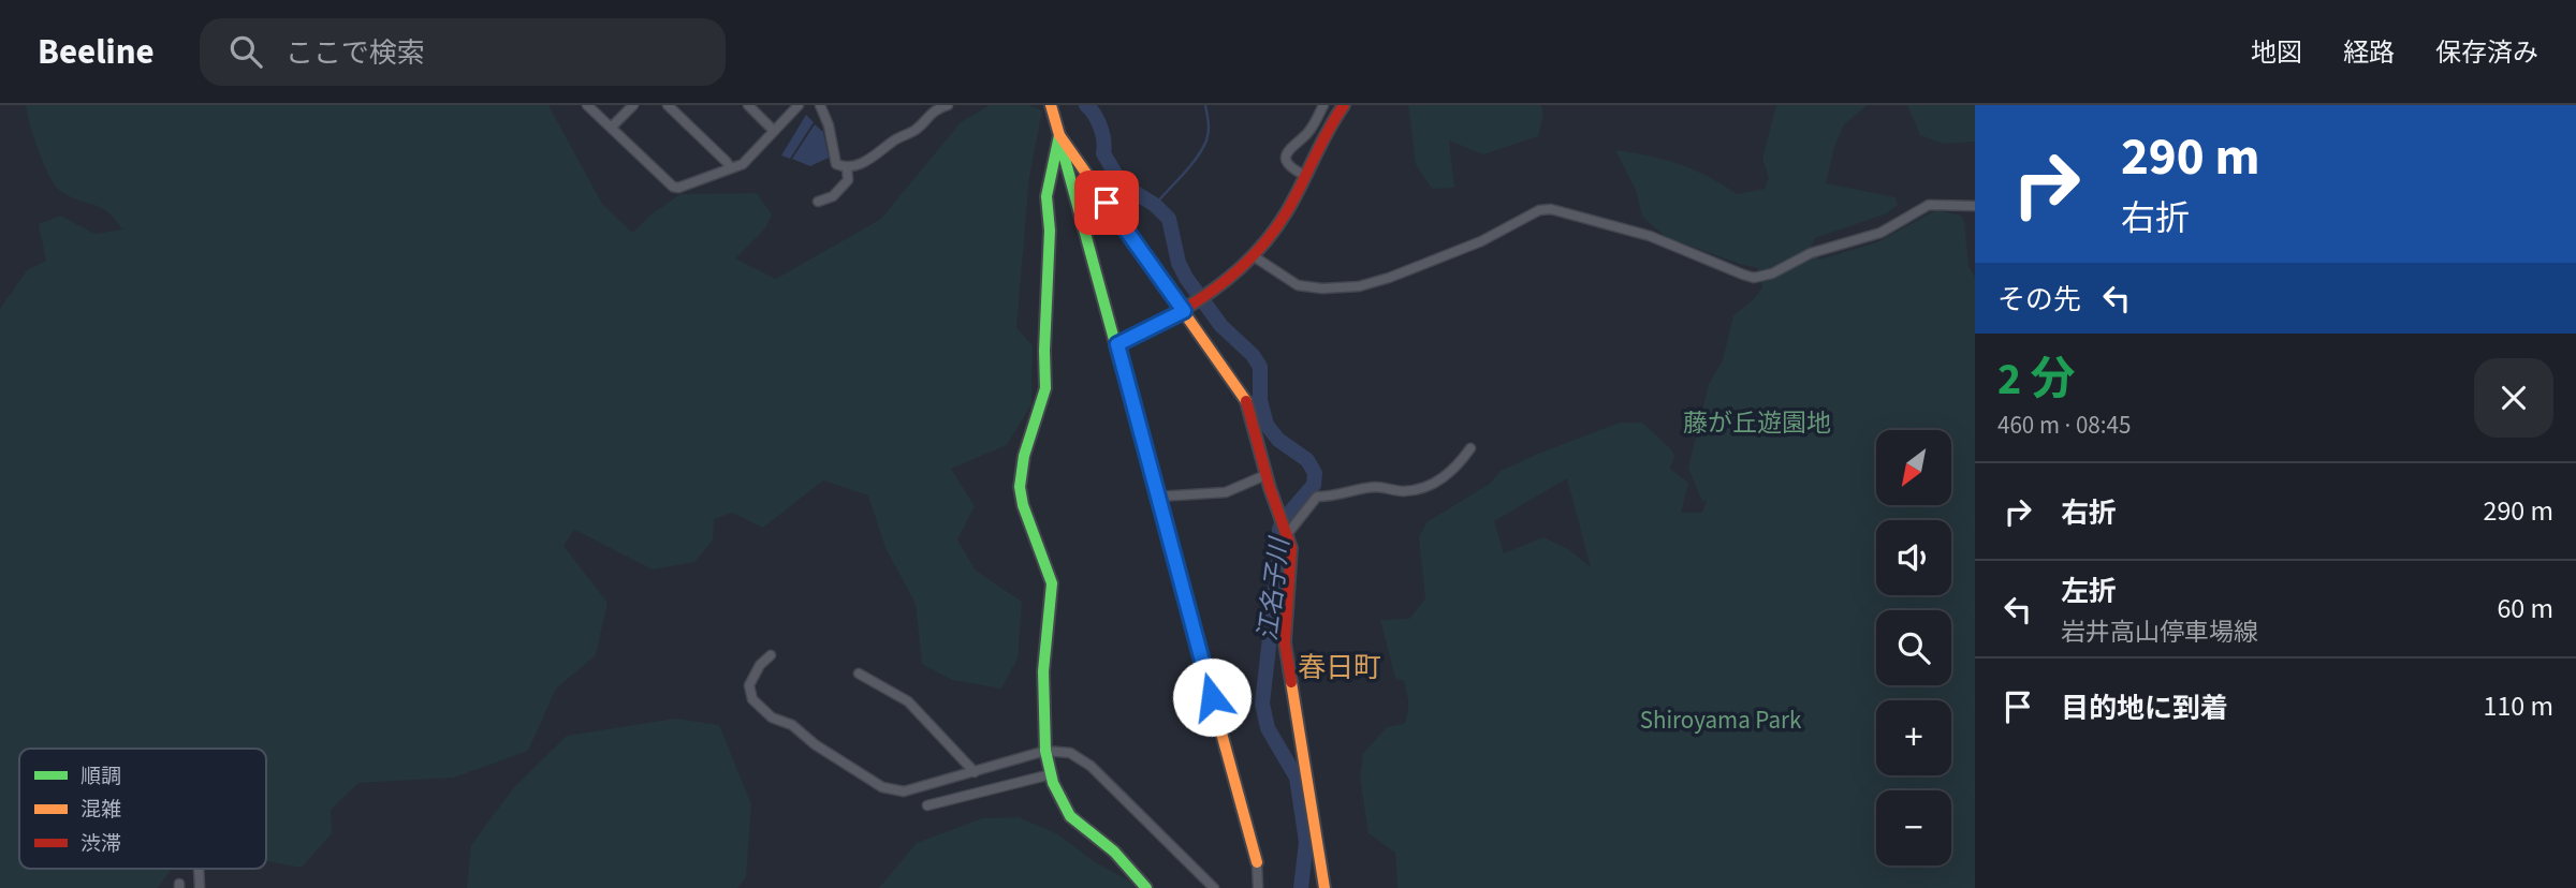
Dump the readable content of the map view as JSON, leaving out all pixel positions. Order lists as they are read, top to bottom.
{
  "districts": ["春日町"],
  "water": ["江名子川"],
  "parks": ["藤が丘遊園地", "Shiroyama Park"],
  "legend": ["順調", "混雑", "渋滞"],
  "north": "bottom left",
  "page": {
    "header": "Beeline",
    "search": "ここで検索",
    "nav": ["地図", "経路", "保存済み"],
    "turn": ["290 m", "右折"],
    "then": "その先",
    "heading": ["2 分", "460 m · 08:45"],
    "map_buttons": ["+", "−"],
    "list": [
      {
        "name": "右折",
        "value": "290 m"
      },
      {
        "name": "左折",
        "note": "岩井高山停車場線",
        "value": "60 m"
      },
      {
        "name": "目的地に到着",
        "value": "110 m"
      }
    ]
  }
}
